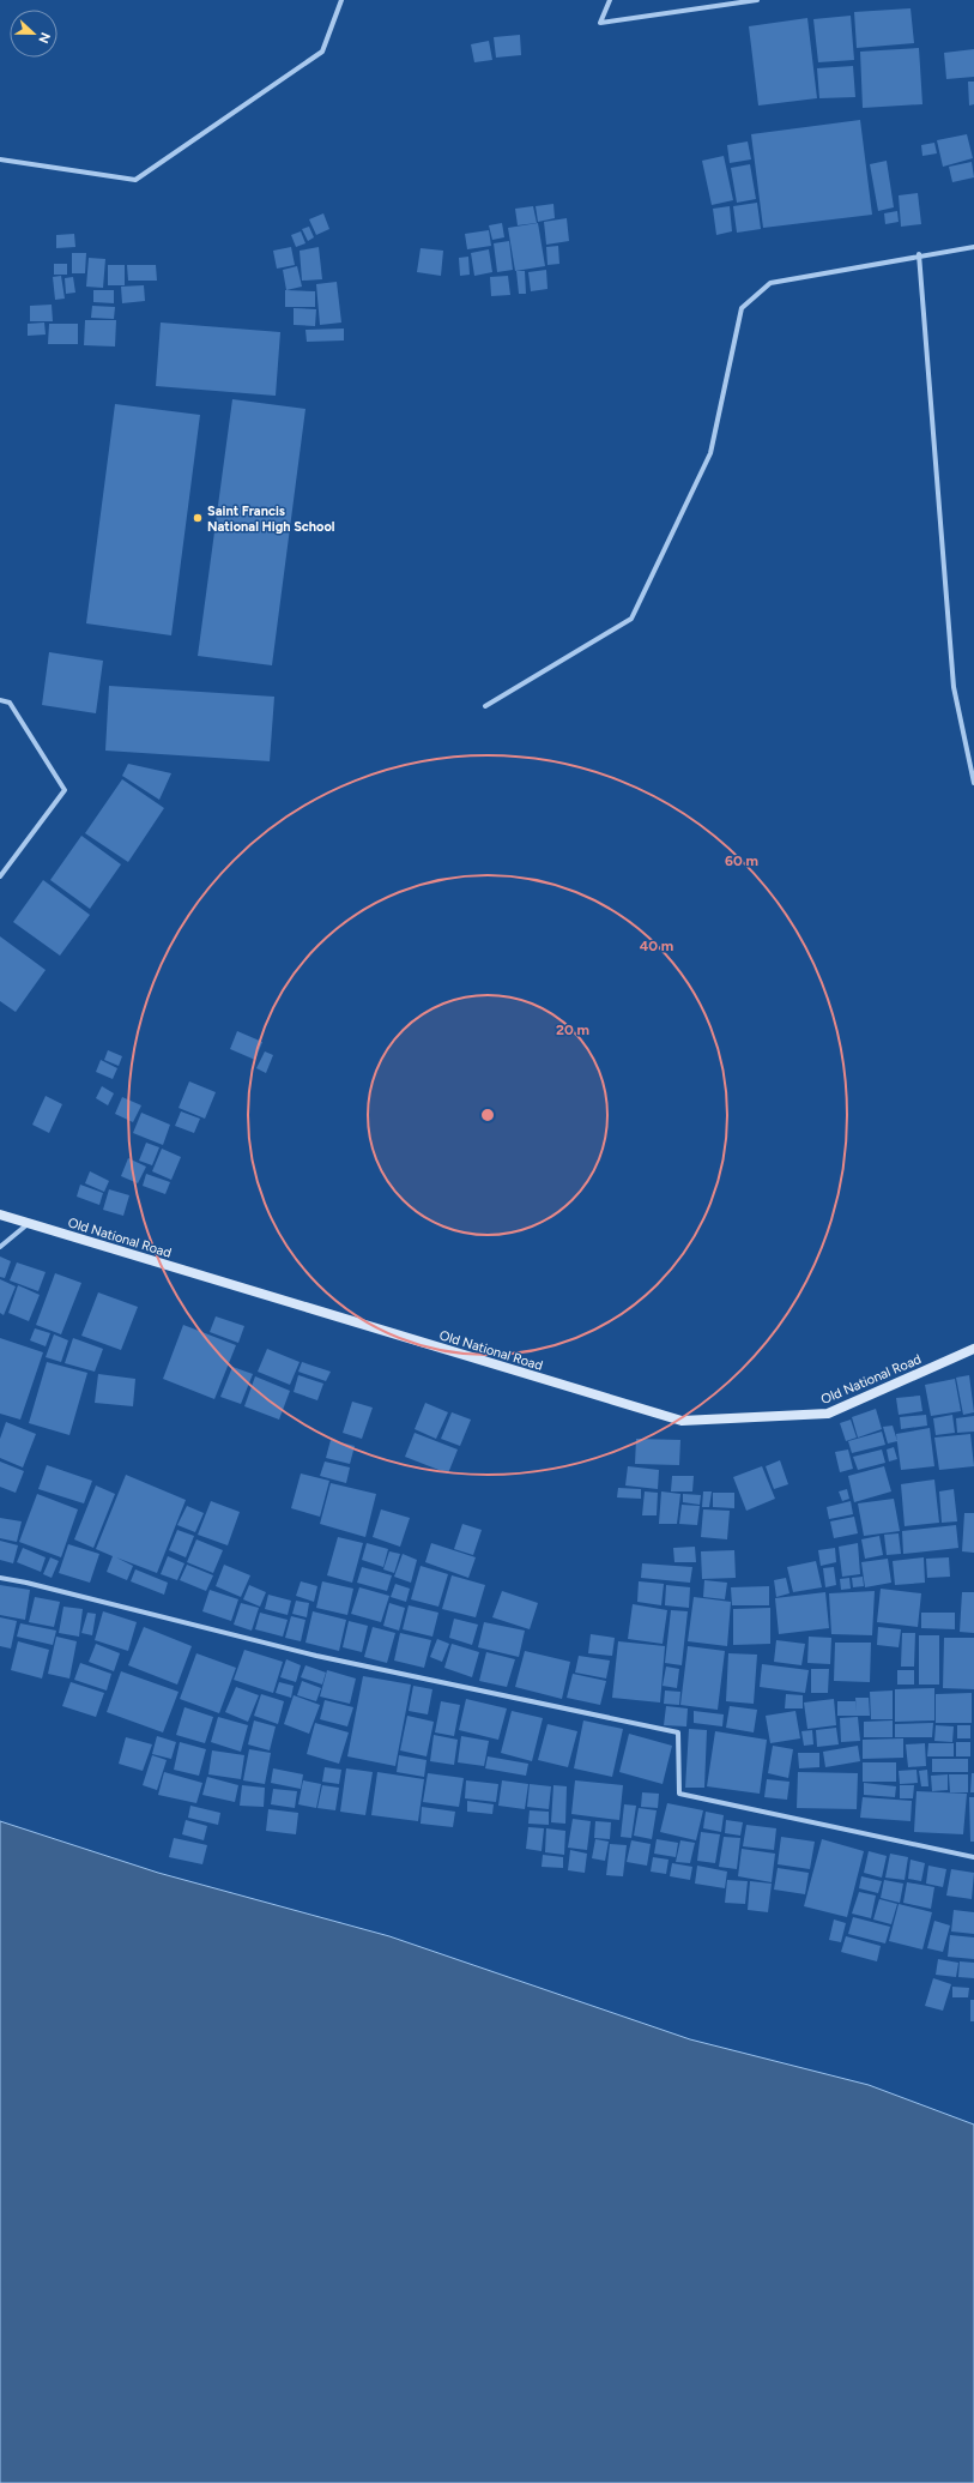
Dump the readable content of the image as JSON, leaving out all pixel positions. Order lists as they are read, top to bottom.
{
  "streets": {
    "main road": ["Old National Road"]
  },
  "places": ["Saint Francis National High School"],
  "north": "right",
  "rings": ["60 m", "40 m", "20 m"]
}
